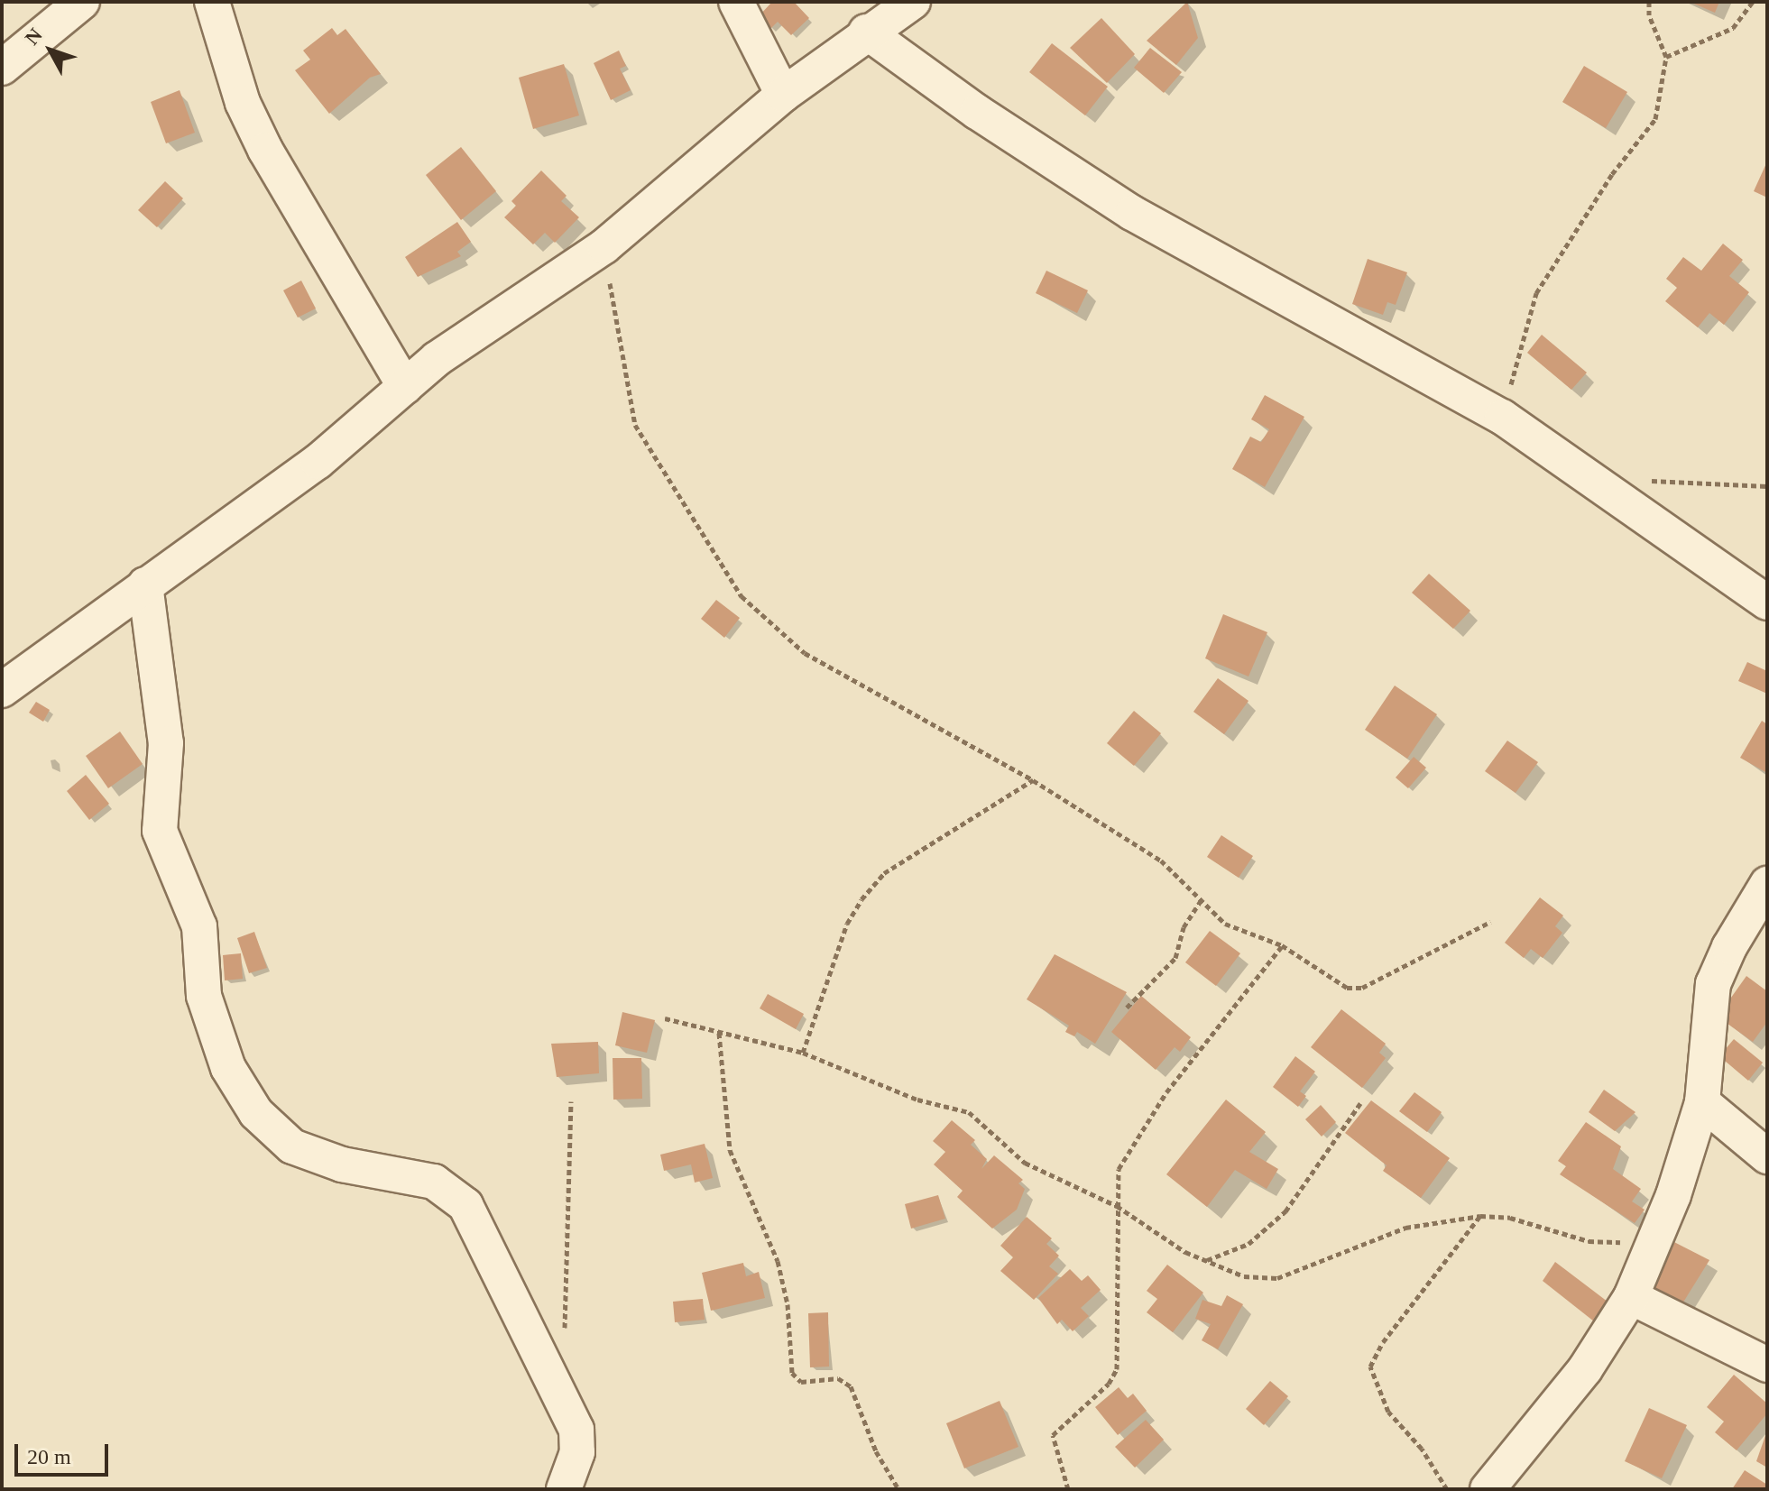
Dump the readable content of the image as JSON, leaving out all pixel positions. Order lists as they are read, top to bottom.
{
  "scale_bar": "20 m",
  "north": "top left"
}
